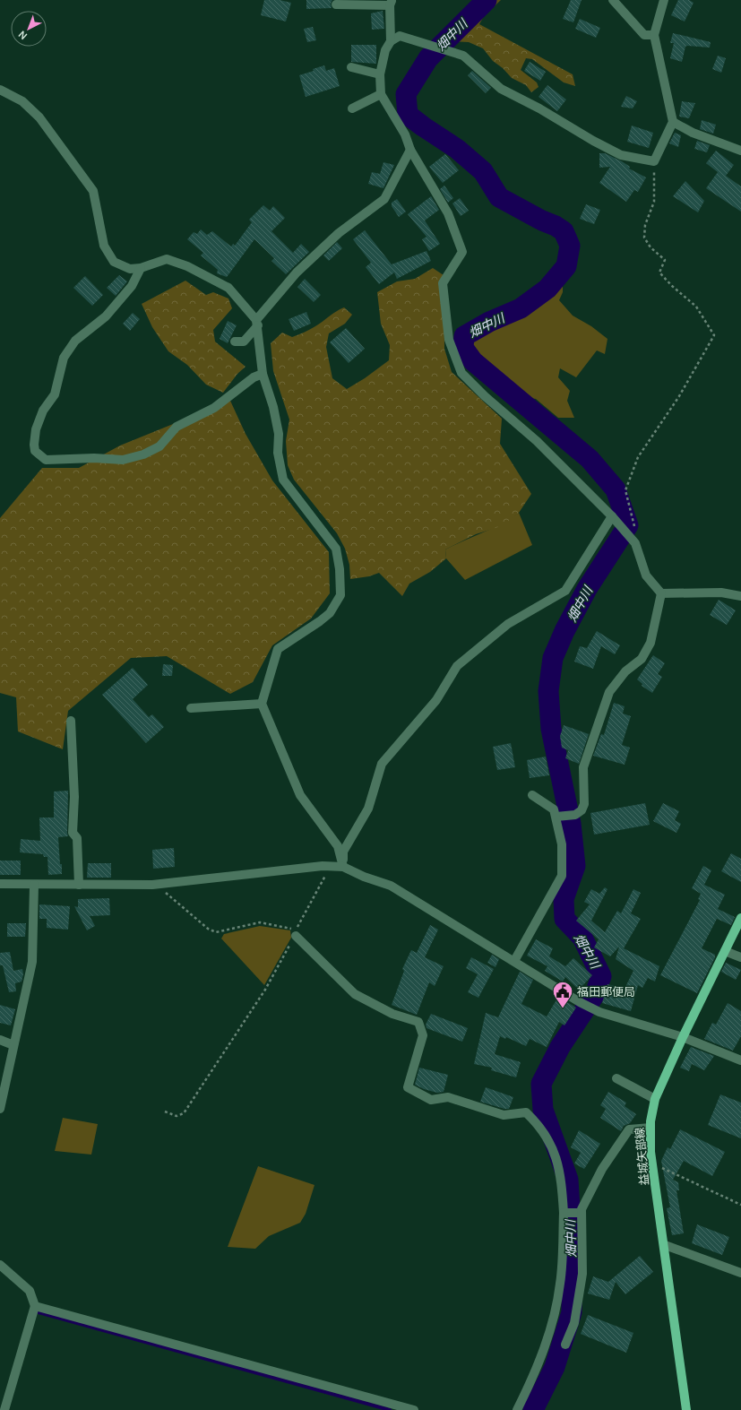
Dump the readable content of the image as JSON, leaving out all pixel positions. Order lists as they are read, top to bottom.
{
  "streets": {
    "main road": ["益城矢部線"]
  },
  "water": ["畑中川"],
  "places": {
    "public building": ["福田郵便局"]
  },
  "north": "bottom left"
}
